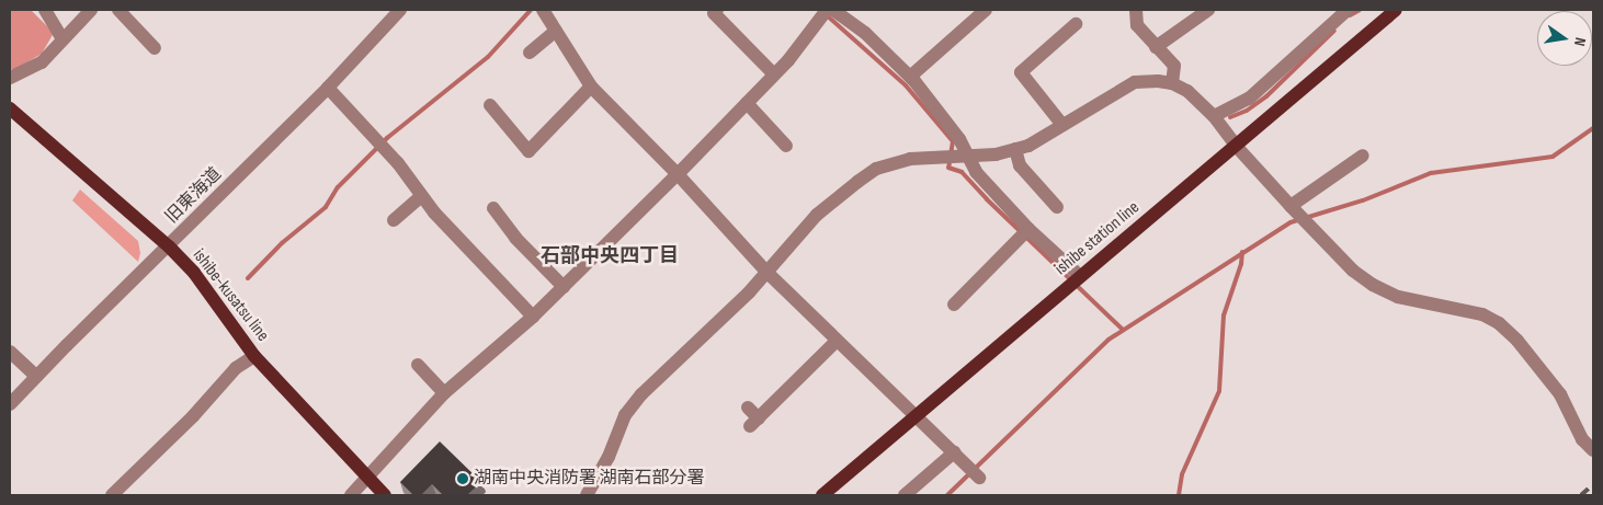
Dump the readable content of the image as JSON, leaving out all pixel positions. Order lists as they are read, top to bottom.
{
  "streets": {
    "main road": ["ishibe station line", "ishibe-kusatsu line"],
    "street": ["旧東海道"]
  },
  "crossings": [
    ["旧東海道", "ishibe-kusatsu line"]
  ],
  "districts": ["石部中央四丁目"],
  "places": ["湖南中央消防署 湖南石部分署"],
  "north": "right"
}
